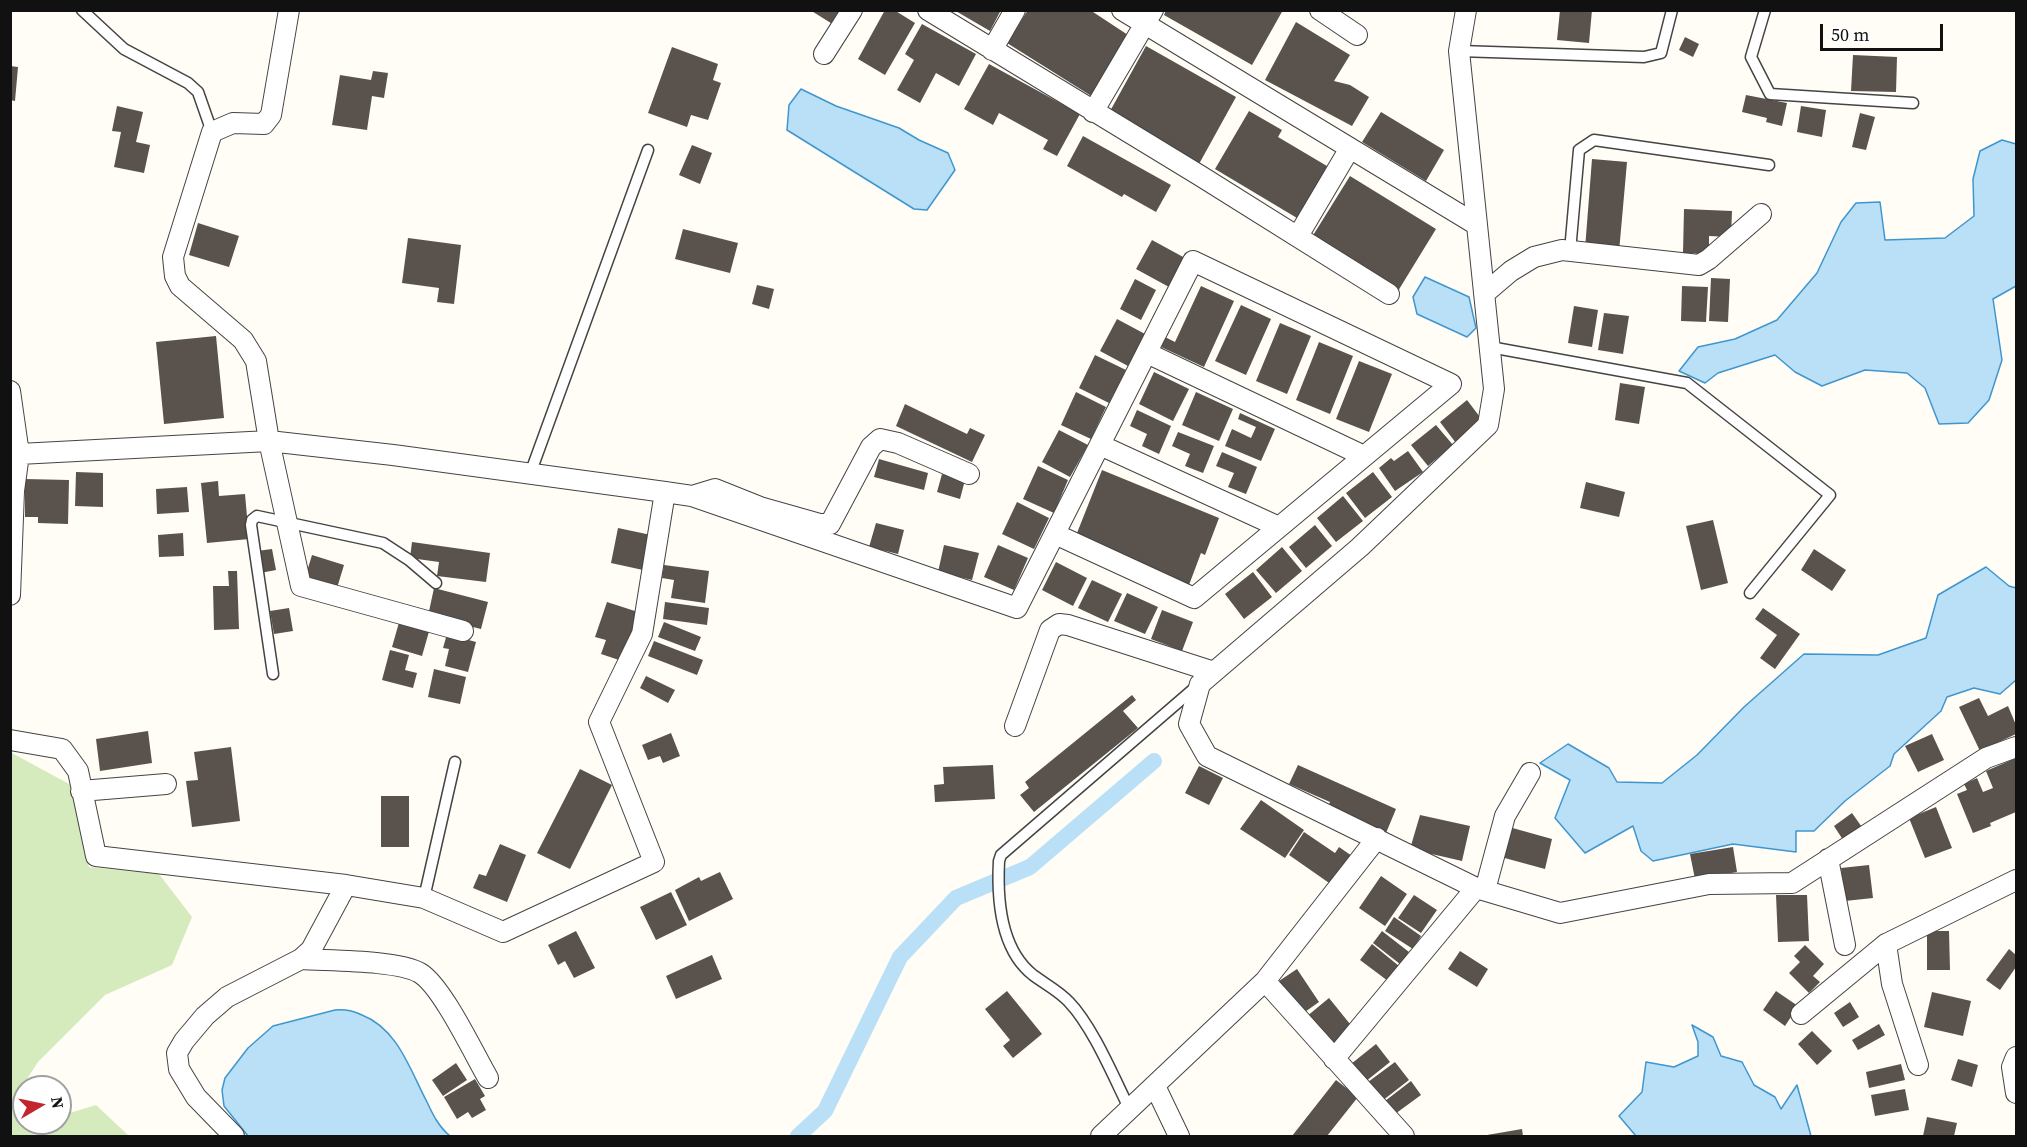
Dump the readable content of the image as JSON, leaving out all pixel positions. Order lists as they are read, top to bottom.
{
  "scale_bar": "50 m",
  "north": "right"
}
